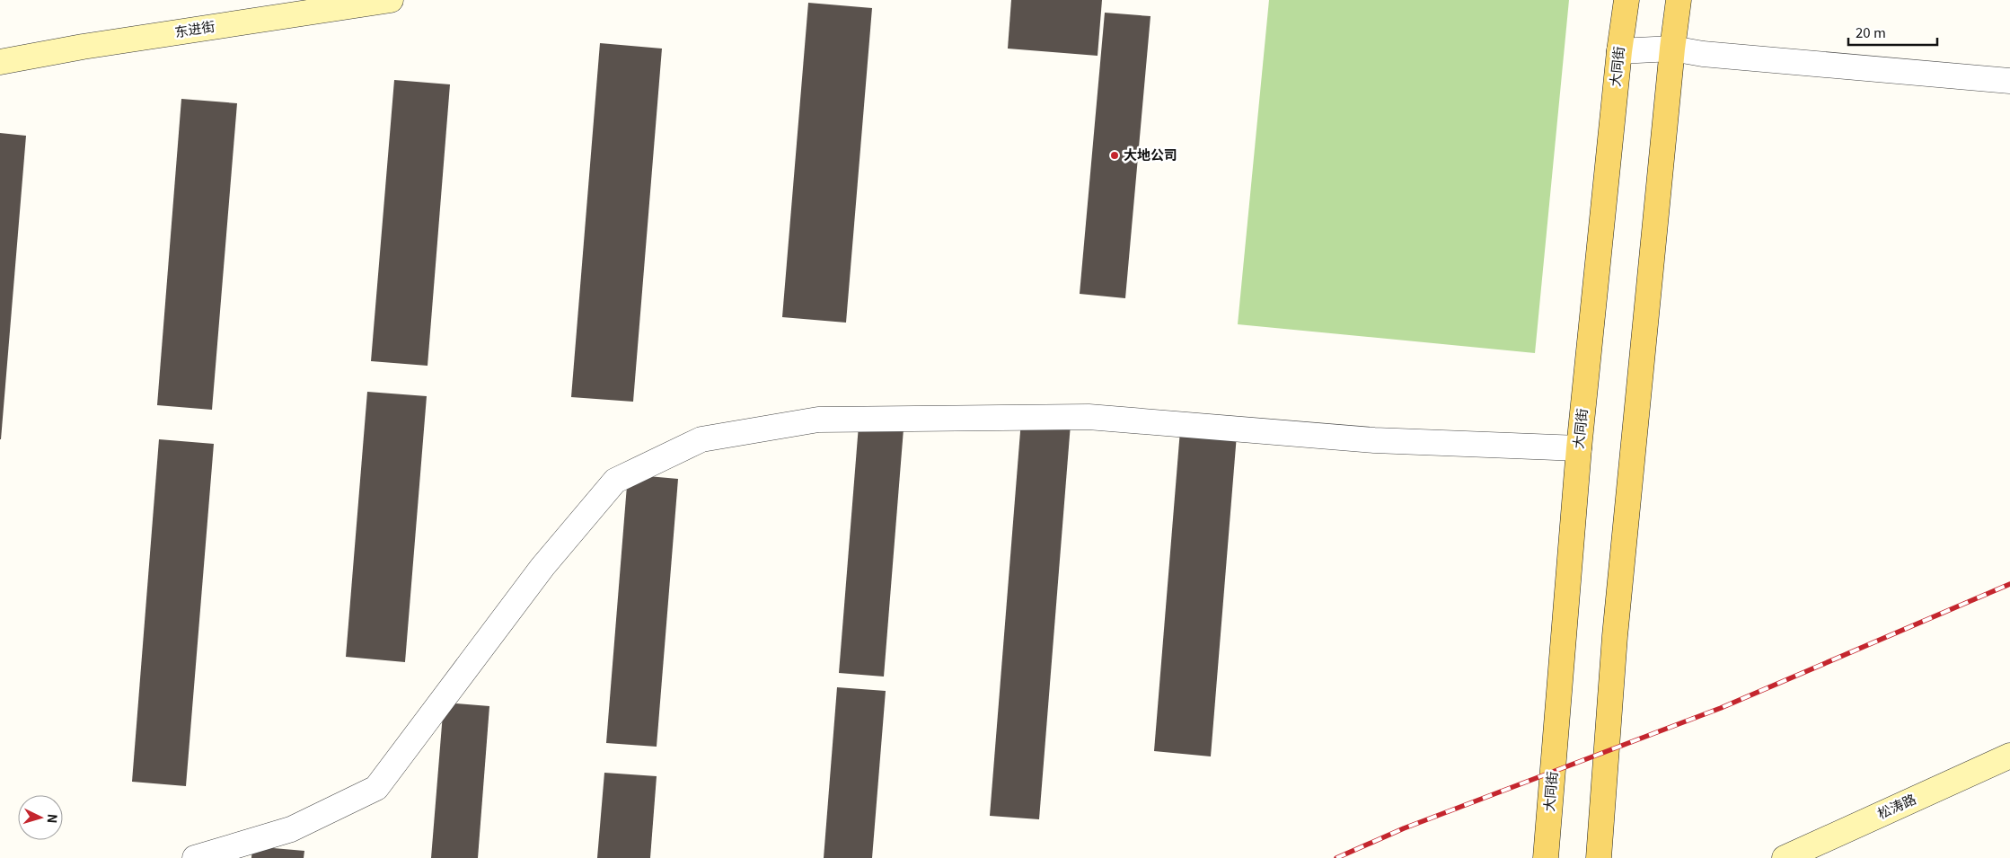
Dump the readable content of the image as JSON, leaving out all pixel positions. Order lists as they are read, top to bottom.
{
  "streets": {
    "main road": ["东进街", "大同街", "松涛路"]
  },
  "places": ["大地公司"],
  "scale_bar": "20 m",
  "north": "right"
}
